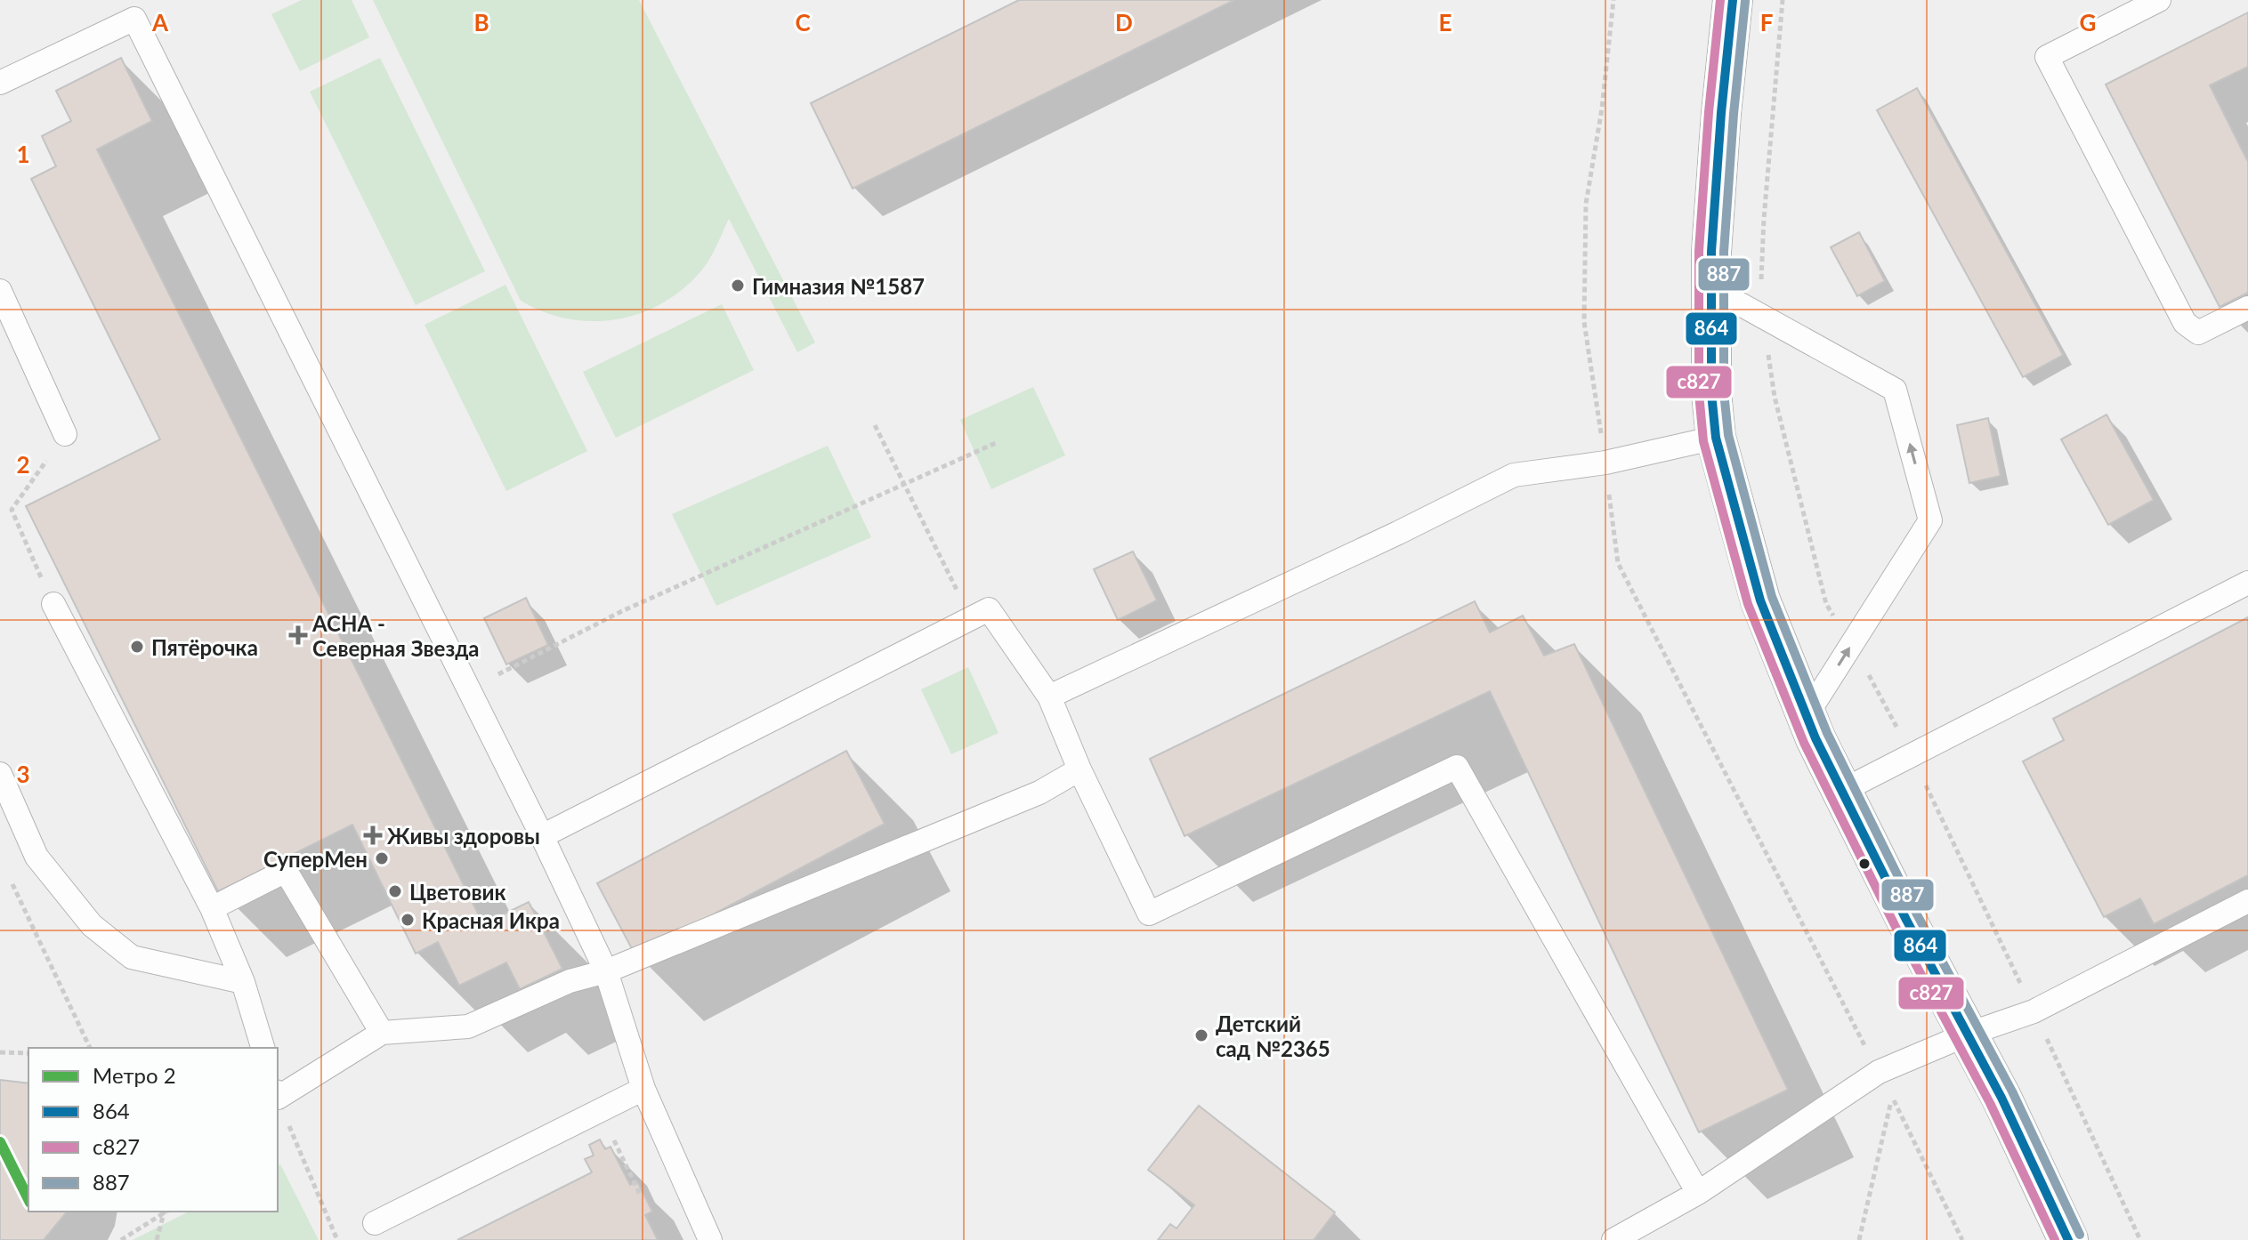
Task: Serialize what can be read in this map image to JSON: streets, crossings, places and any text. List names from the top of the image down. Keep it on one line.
{"places":{"other":["Гимназия №1587","Пятёрочка","СуперМен","Цветовик","Красная Икра","Детский сад №2365"],"health":["АСНА - Северная Звезда","Живы здоровы"]},"lines":["transit line 864","transit line с827","transit line 887","metro line 2"],"legend":["Метро 2","864","с827","887"],"grid":{"columns":["A","B","C","D","E","F","G"],"rows":["1","2","3"]}}
